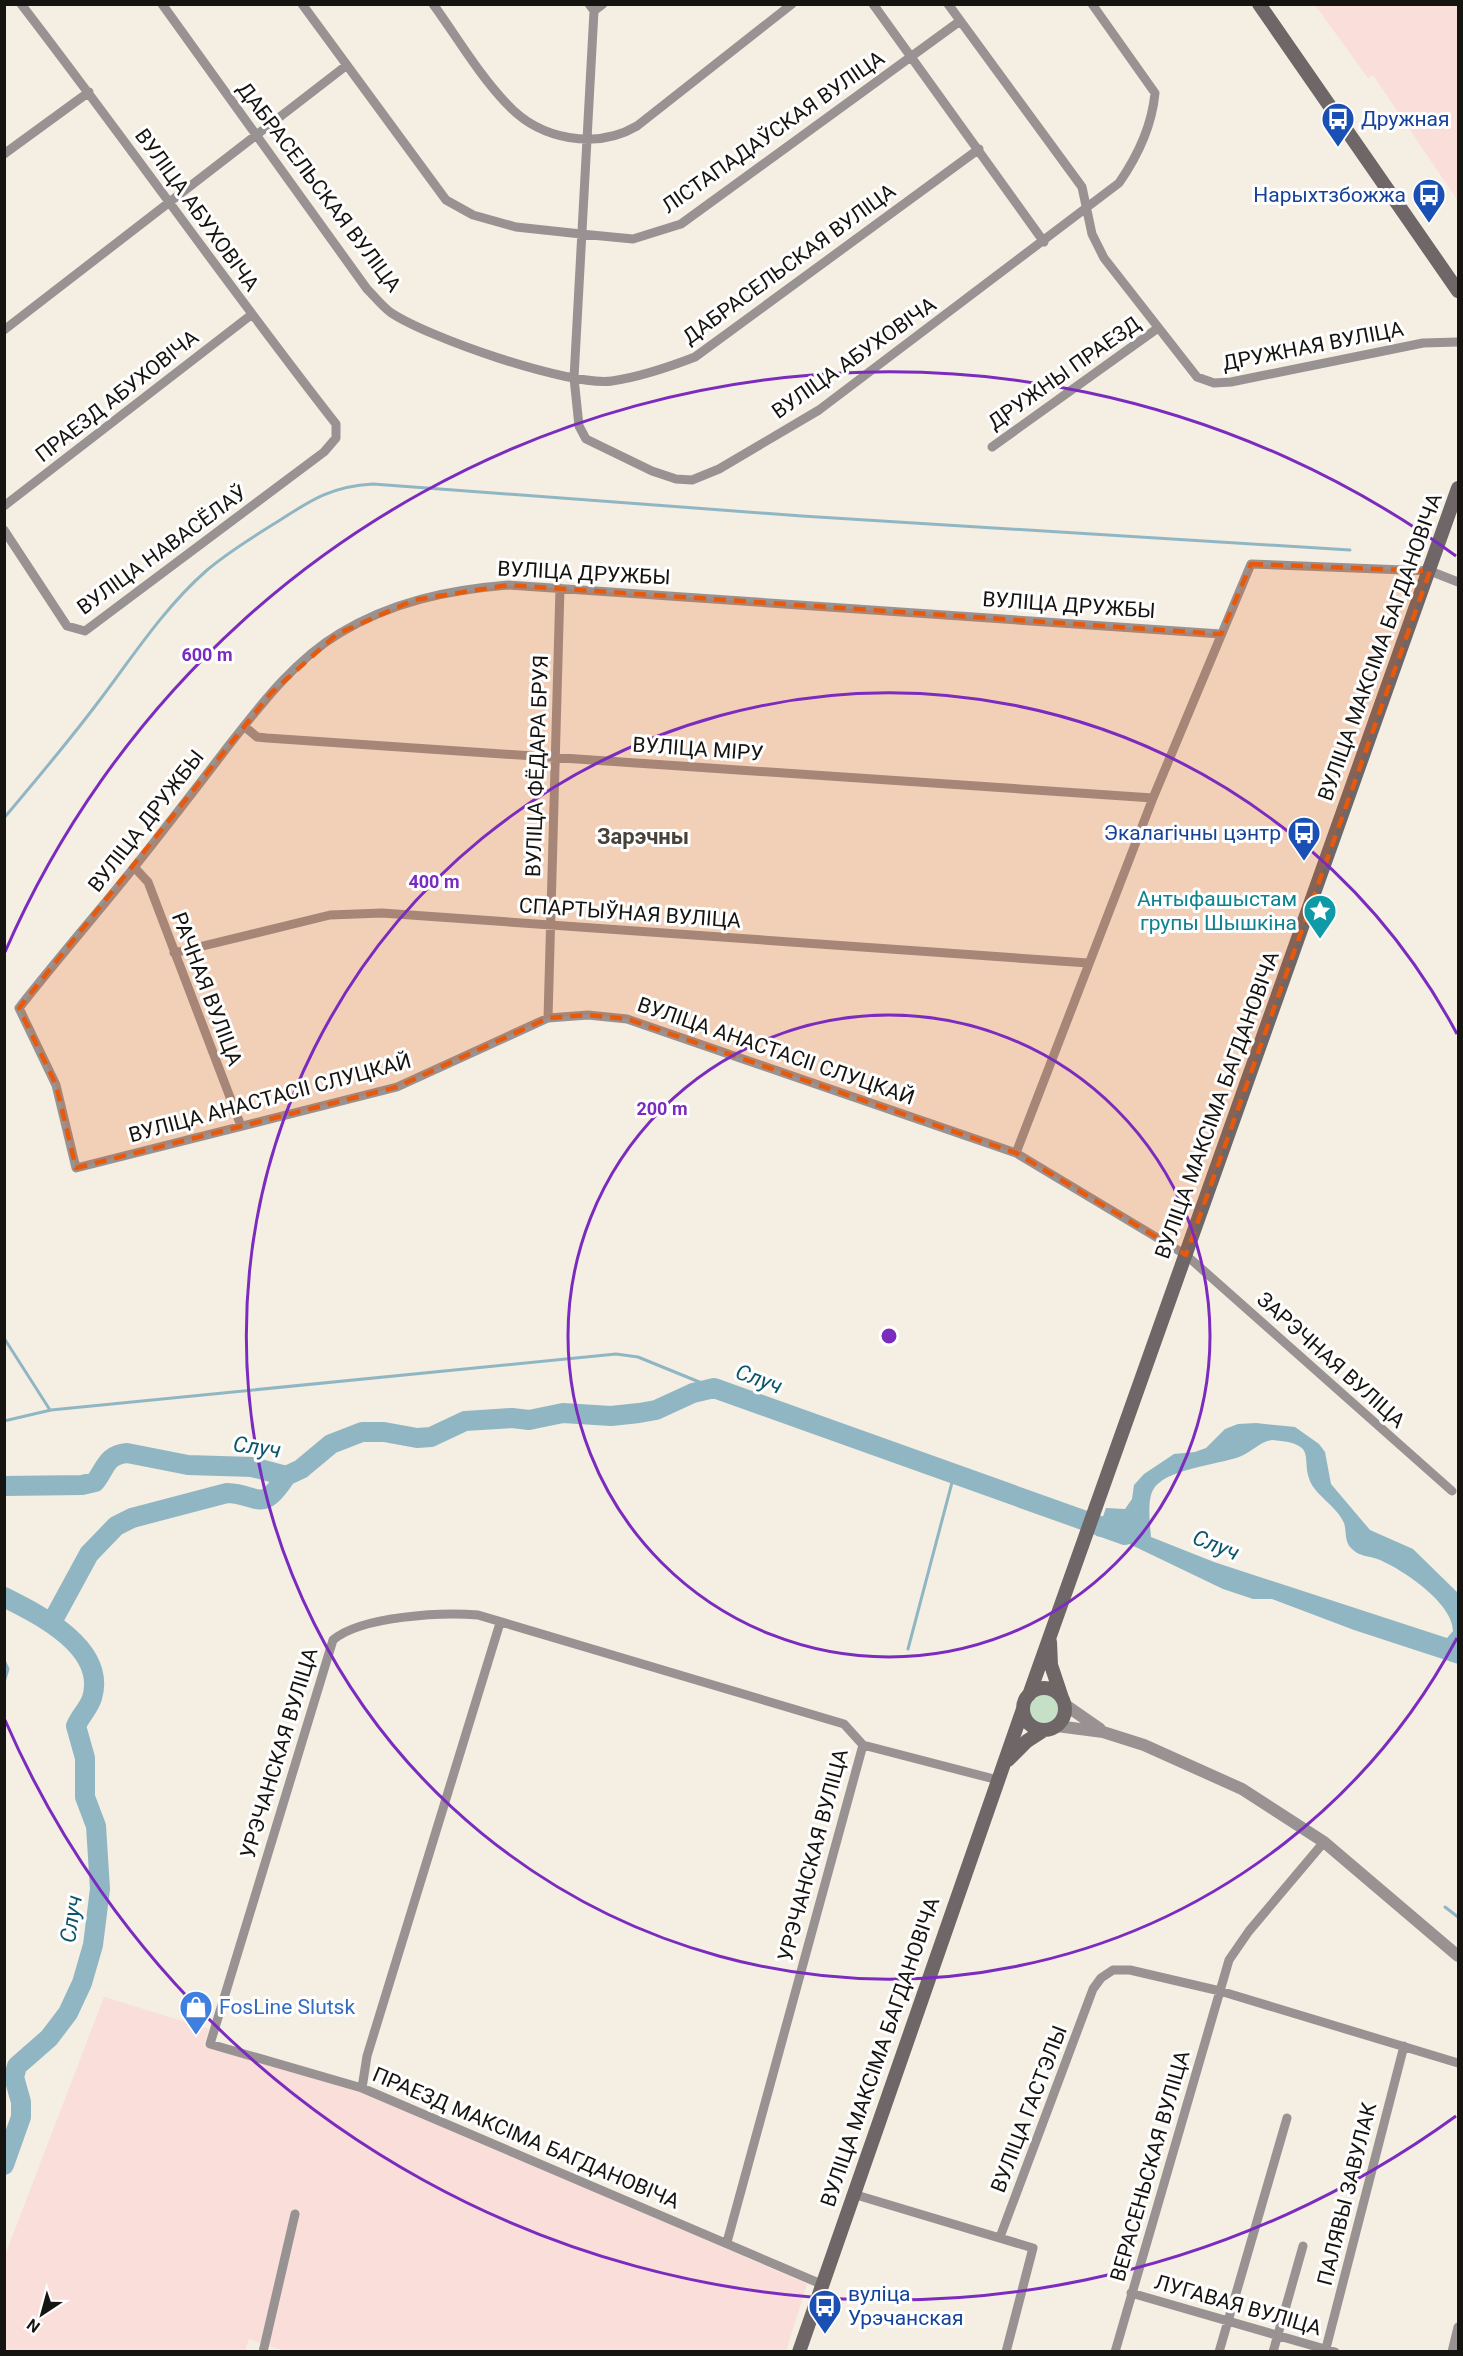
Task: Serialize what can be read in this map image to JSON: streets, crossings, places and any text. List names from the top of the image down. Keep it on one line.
{"streets":{"main road":["ВУЛІЦА МАКСІМА БАГДАНОВІЧА"],"street":["ЛІСТАПАДАЎСКАЯ ВУЛІЦА","ДАБРАСЕЛЬСКАЯ ВУЛІЦА","ВУЛІЦА АБУХОВІЧА","ДРУЖНАЯ ВУЛІЦА","ДРУЖНЫ ПРАЕЗД","ПРАЕЗД АБУХОВІЧА","ВУЛІЦА НАВАСЁЛАЎ","ВУЛІЦА ДРУЖБЫ","ВУЛІЦА МІРУ","ВУЛІЦА ФЁДАРА БРУЯ","СПАРТЫЎНАЯ ВУЛІЦА","РАЧНАЯ ВУЛІЦА","ВУЛІЦА АНАСТАСІІ СЛУЦКАЙ","ЗАРЭЧНАЯ ВУЛІЦА","УРЭЧАНСКАЯ ВУЛІЦА","ВУЛІЦА ГАСТЭЛЫ","ПРАЕЗД МАКСІМА БАГДАНОВІЧА","ВЕРАСЕНЬСКАЯ ВУЛІЦА","ПАЛЯВЫ ЗАВУЛАК","ЛУГАВАЯ ВУЛІЦА"]},"crossings":[["ЛІСТАПАДАЎСКАЯ ВУЛІЦА","ДРУЖНАЯ ВУЛІЦА"],["ДАБРАСЕЛЬСКАЯ ВУЛІЦА","ВУЛІЦА АБУХОВІЧА"],["ВУЛІЦА АБУХОВІЧА","ДРУЖНАЯ ВУЛІЦА"],["ВУЛІЦА АБУХОВІЧА","ПРАЕЗД АБУХОВІЧА"],["ВУЛІЦА АБУХОВІЧА","ВУЛІЦА НАВАСЁЛАЎ"],["ДРУЖНАЯ ВУЛІЦА","ДРУЖНЫ ПРАЕЗД"],["ВУЛІЦА ДРУЖБЫ","ВУЛІЦА МІРУ"],["ВУЛІЦА ДРУЖБЫ","ВУЛІЦА ФЁДАРА БРУЯ"],["ВУЛІЦА ДРУЖБЫ","РАЧНАЯ ВУЛІЦА"],["ВУЛІЦА ДРУЖБЫ","ВУЛІЦА АНАСТАСІІ СЛУЦКАЙ"],["ВУЛІЦА МАКСІМА БАГДАНОВІЧА","ВУЛІЦА АНАСТАСІІ СЛУЦКАЙ"],["ВУЛІЦА МАКСІМА БАГДАНОВІЧА","ЗАРЭЧНАЯ ВУЛІЦА"],["ВУЛІЦА МАКСІМА БАГДАНОВІЧА","ПРАЕЗД МАКСІМА БАГДАНОВІЧА"],["ВУЛІЦА МІРУ","ВУЛІЦА ФЁДАРА БРУЯ"],["ВУЛІЦА ФЁДАРА БРУЯ","СПАРТЫЎНАЯ ВУЛІЦА"],["ВУЛІЦА ФЁДАРА БРУЯ","ВУЛІЦА АНАСТАСІІ СЛУЦКАЙ"],["СПАРТЫЎНАЯ ВУЛІЦА","РАЧНАЯ ВУЛІЦА"],["РАЧНАЯ ВУЛІЦА","ВУЛІЦА АНАСТАСІІ СЛУЦКАЙ"],["ВУЛІЦА АНАСТАСІІ СЛУЦКАЙ","ЗАРЭЧНАЯ ВУЛІЦА"],["УРЭЧАНСКАЯ ВУЛІЦА","ПРАЕЗД МАКСІМА БАГДАНОВІЧА"],["ВУЛІЦА ГАСТЭЛЫ","ВЕРАСЕНЬСКАЯ ВУЛІЦА"],["ВУЛІЦА ГАСТЭЛЫ","ПАЛЯВЫ ЗАВУЛАК"],["ВЕРАСЕНЬСКАЯ ВУЛІЦА","ЛУГАВАЯ ВУЛІЦА"],["ПАЛЯВЫ ЗАВУЛАК","ЛУГАВАЯ ВУЛІЦА"]],"districts":["Зарэчны"],"water":["Случ"],"places":{"bus stop":["Дружная","Нарыхтзбожжа","Экалагічны цэнтр","вуліца Урэчанская"],"place":["Антыфашыстам групы Шышкіна"],"shop":["FosLine Slutsk"]},"north":"bottom left","rings":["600 m","400 m","200 m"]}
